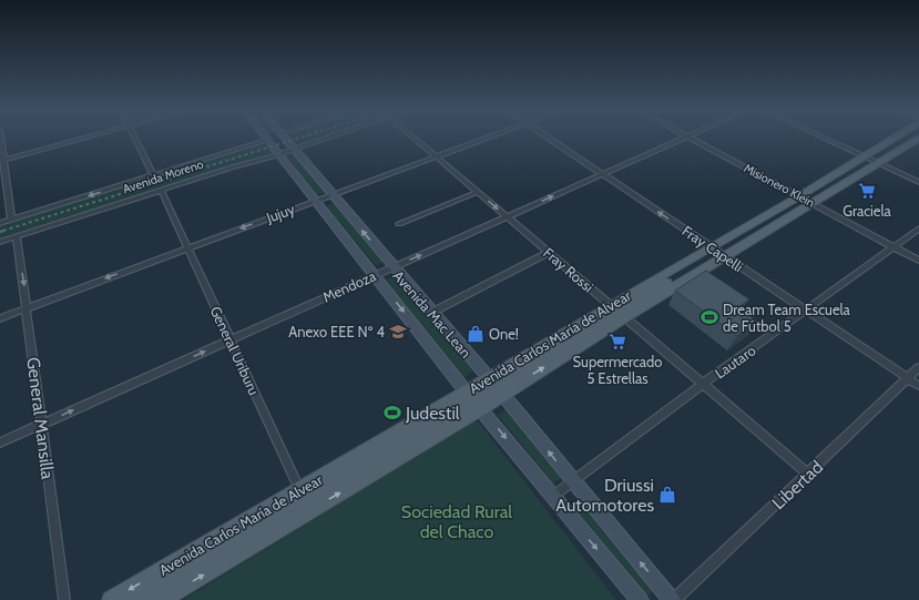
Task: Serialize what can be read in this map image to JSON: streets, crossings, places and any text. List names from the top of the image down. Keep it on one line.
{"streets":{"main road":["Avenida Moreno","Avenida Mac Lean","Avenida Carlos María de Alvear"],"street":["Misionero Klein","Jujuy","Fray Capelli","Fray Rossi","Mendoza","General Uriburu","Lautaro","General Mansilla","Libertad"]},"crossings":[["Avenida Moreno","Avenida Mac Lean"],["Avenida Moreno","General Uriburu"],["Avenida Moreno","General Mansilla"],["Misionero Klein","Avenida Carlos María de Alvear"],["Misionero Klein","Lautaro"],["Jujuy","Fray Rossi"],["Jujuy","Avenida Mac Lean"],["Jujuy","General Uriburu"],["Jujuy","General Mansilla"],["Fray Capelli","Mendoza"],["Fray Capelli","Avenida Carlos María de Alvear"],["Fray Capelli","Lautaro"],["Fray Capelli","Libertad"],["Fray Rossi","Mendoza"],["Fray Rossi","Avenida Carlos María de Alvear"],["Fray Rossi","Lautaro"],["Fray Rossi","Libertad"],["Mendoza","Avenida Mac Lean"],["Mendoza","General Uriburu"],["Mendoza","General Mansilla"],["Avenida Mac Lean","Avenida Carlos María de Alvear"],["Avenida Mac Lean","Lautaro"],["Avenida Mac Lean","Libertad"],["Avenida Carlos María de Alvear","General Uriburu"]],"one_way":["Jujuy"],"parks":["Sociedad Rural del Chaco"],"places":{"supermarket":["Graciela","Supermercado 5 Estrellas"],"sports":["Dream Team Escuela de Fútbol 5","Judestil"],"school or university":["Anexo EEE Nº 4"],"shop":["One!","Driussi Automotores"]}}
